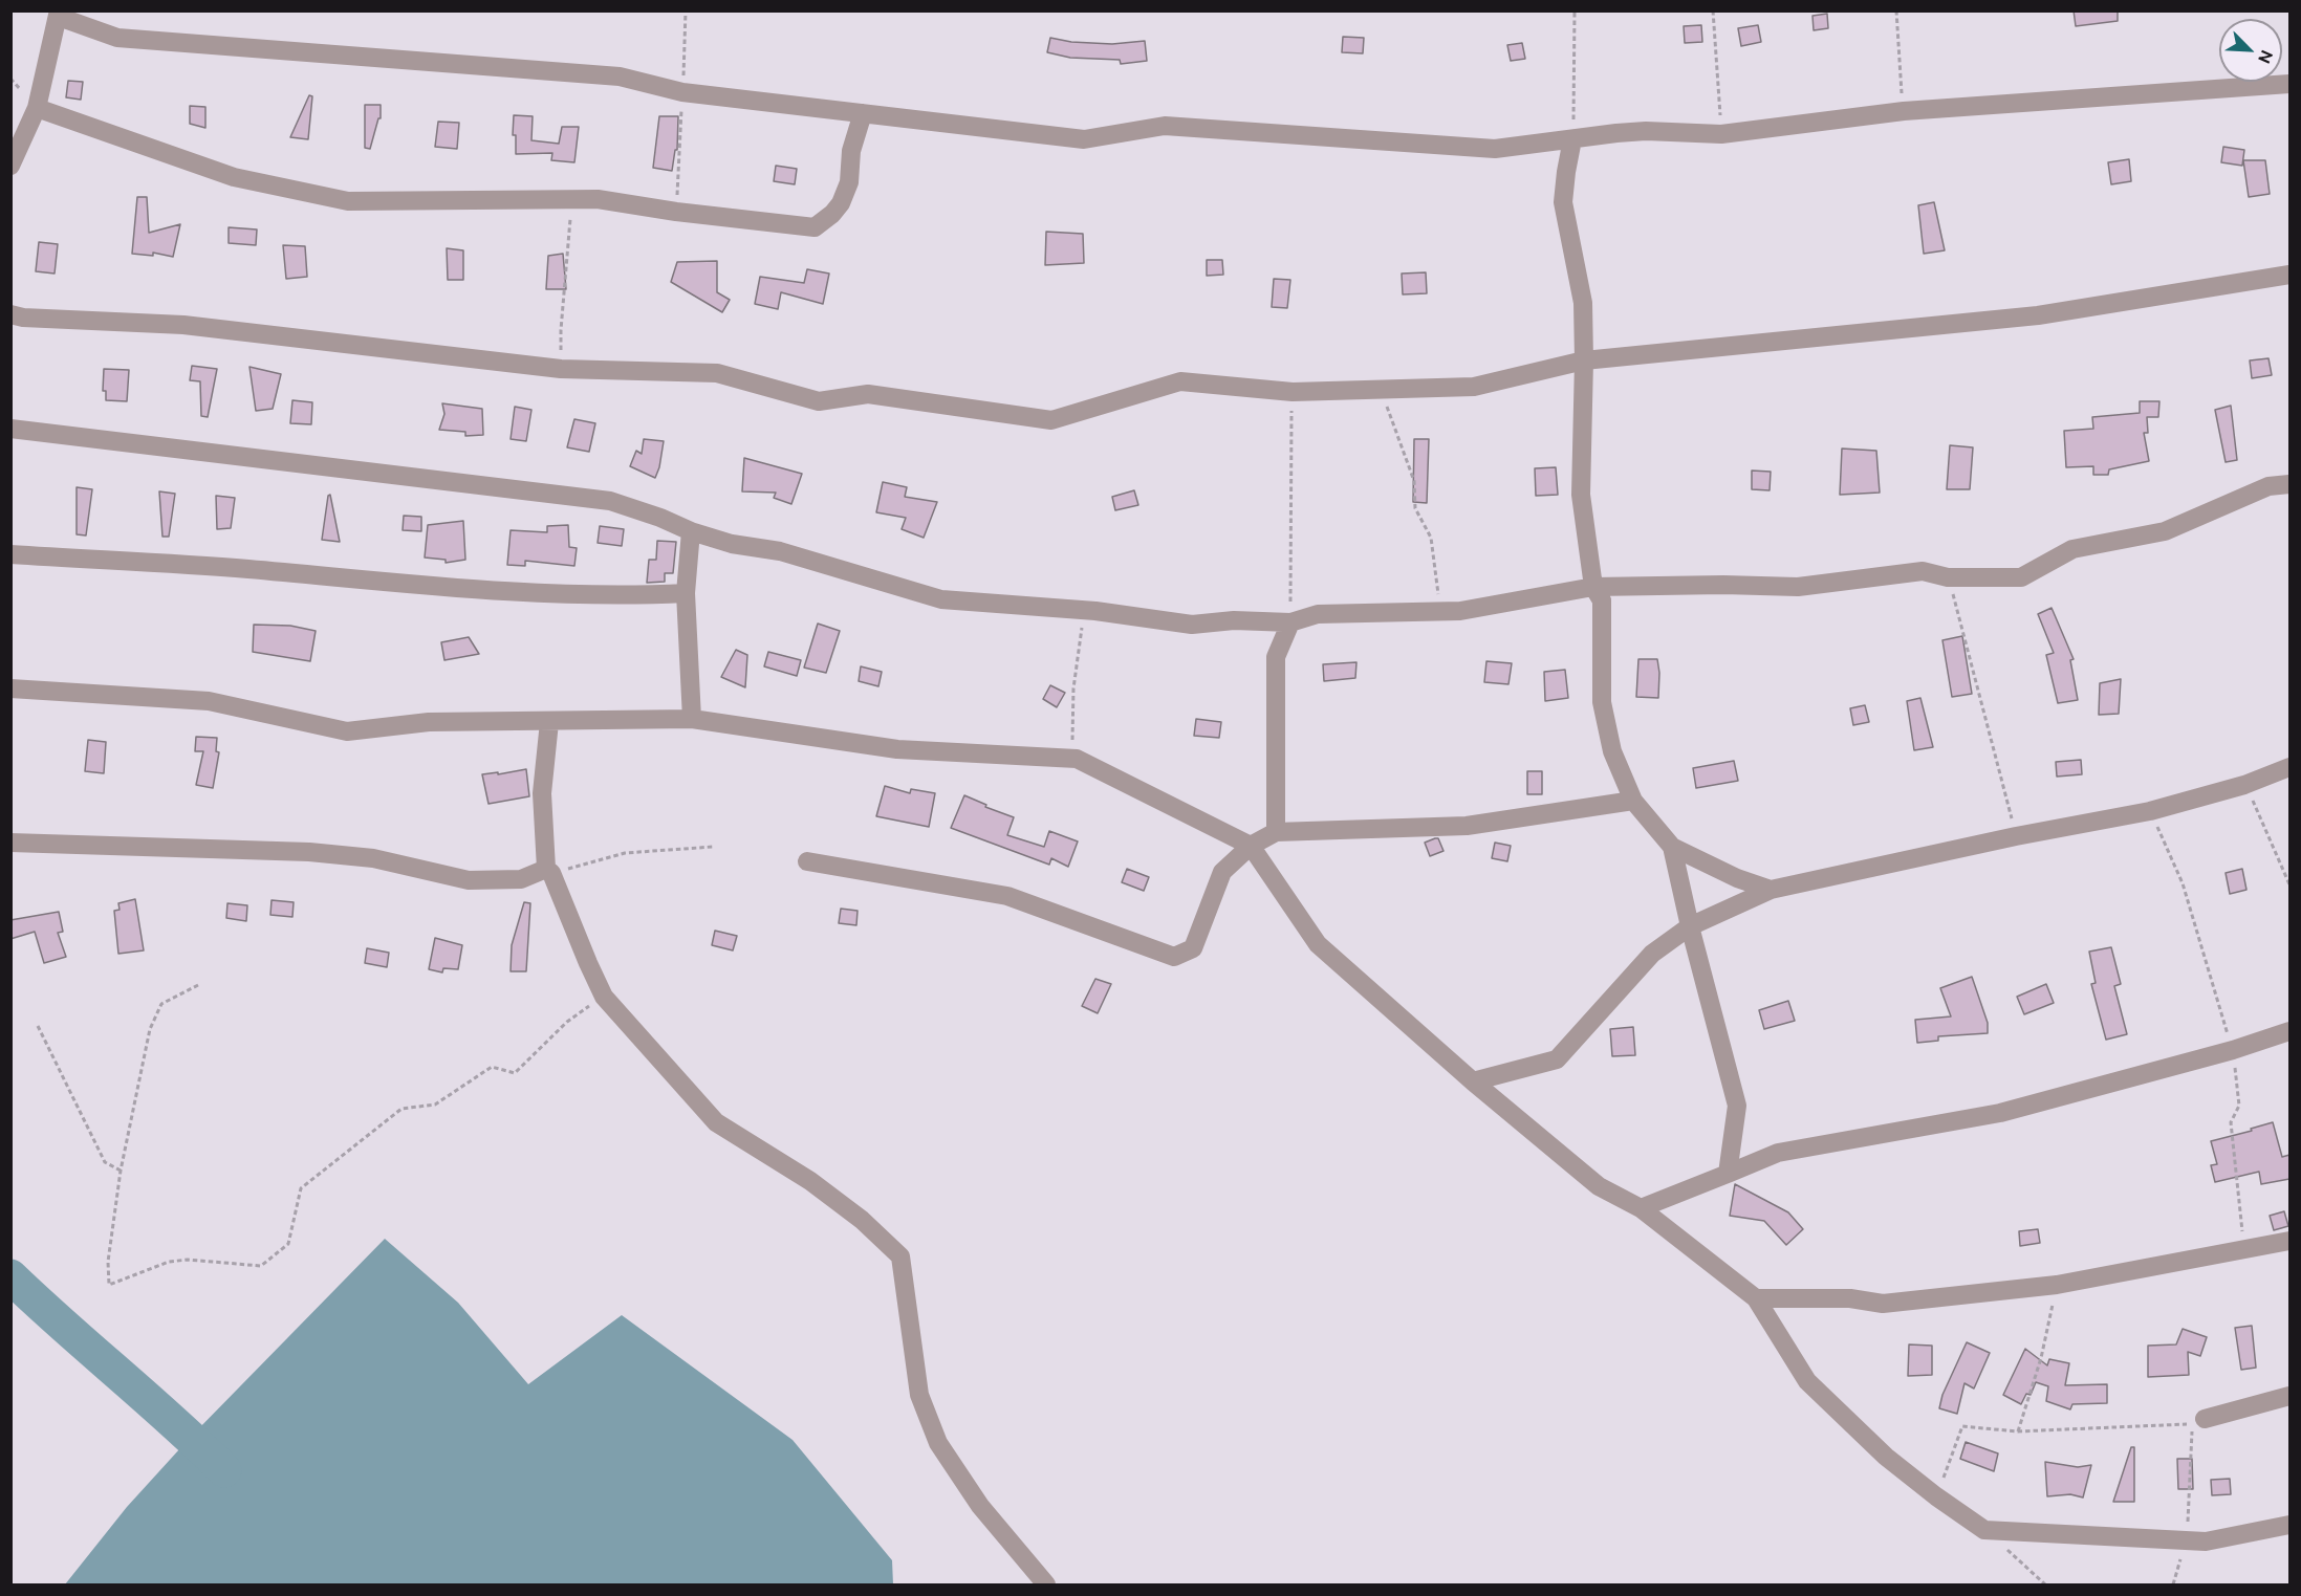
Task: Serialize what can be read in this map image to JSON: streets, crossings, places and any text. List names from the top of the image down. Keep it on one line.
{"north":"bottom right"}
